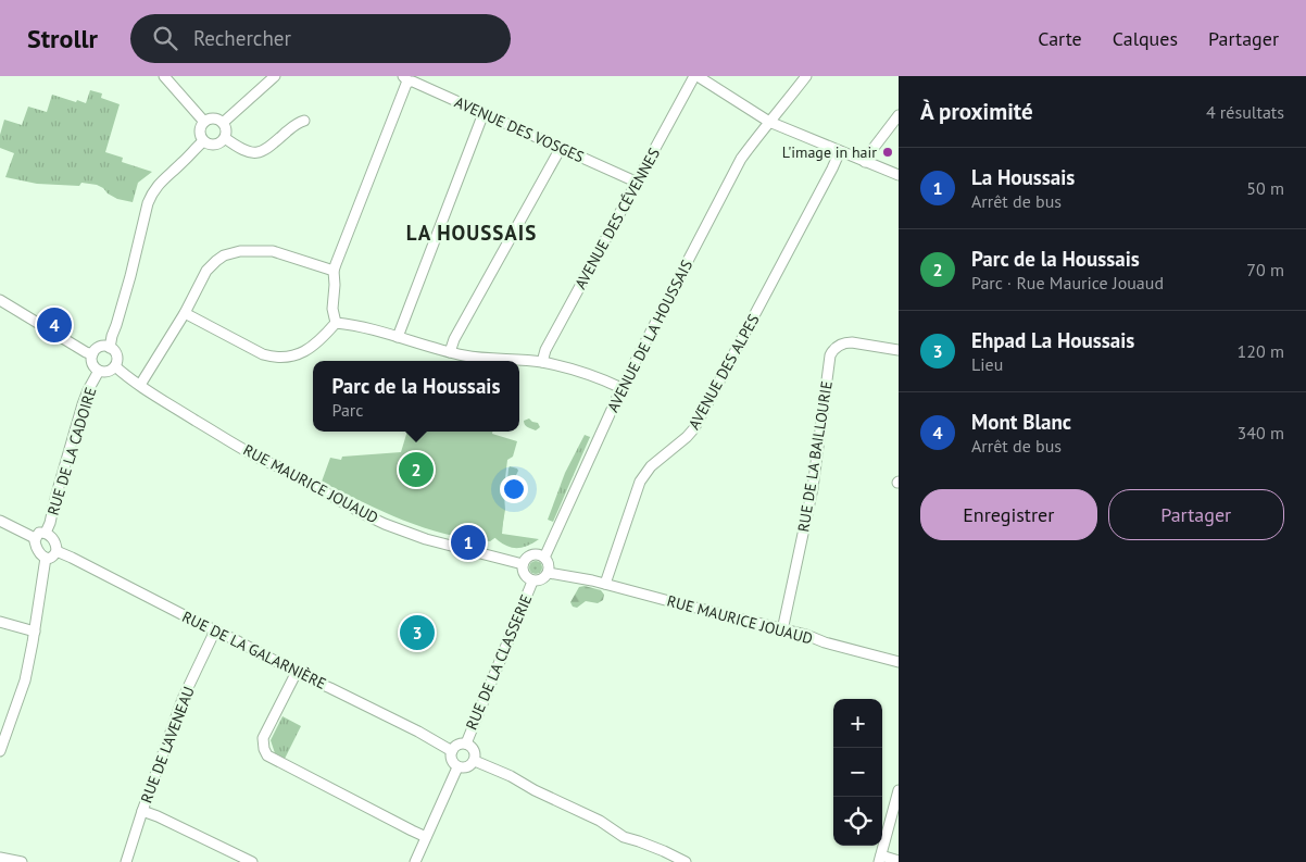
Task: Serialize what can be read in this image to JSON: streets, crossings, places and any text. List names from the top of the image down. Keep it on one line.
{"streets":{"street":["AVENUE DES VOSGES","AVENUE DES CÉVENNES","AVENUE DE LA HOUSSAIS","AVENUE DES ALPES","RUE DE LA CADOIRE","RUE DE LA BAILLOURIE","RUE MAURICE JOUAUD","RUE DE LA GALARNIÈRE","RUE DE LA CLASSERIE","RUE DE L'AVENEAU"]},"crossings":[["AVENUE DES VOSGES","AVENUE DES CÉVENNES"],["AVENUE DE LA HOUSSAIS","RUE MAURICE JOUAUD"],["AVENUE DE LA HOUSSAIS","RUE DE LA CLASSERIE"],["AVENUE DES ALPES","RUE MAURICE JOUAUD"],["RUE DE LA CADOIRE","RUE MAURICE JOUAUD"],["RUE DE LA CADOIRE","RUE DE LA GALARNIÈRE"],["RUE DE LA BAILLOURIE","RUE MAURICE JOUAUD"],["RUE MAURICE JOUAUD","RUE DE LA CLASSERIE"],["RUE DE LA GALARNIÈRE","RUE DE LA CLASSERIE"],["RUE DE LA GALARNIÈRE","RUE DE L'AVENEAU"]],"districts":["LA HOUSSAIS"],"places":["L'image in hair"],"page":{"header":"Strollr","search":"Rechercher","nav":["Carte","Calques","Partager"],"heading":["À proximité","4 résultats"],"list":[{"mark":"1","name":"La Houssais","note":"Arrêt de bus","value":"50 m"},{"mark":"2","name":"Parc de la Houssais","note":"Parc · Rue Maurice Jouaud","value":"70 m"},{"mark":"3","name":"Ehpad La Houssais","note":"Lieu","value":"120 m"},{"mark":"4","name":"Mont Blanc","note":"Arrêt de bus","value":"340 m"}],"pins":["4","2","1","3"],"popup":["Parc de la Houssais","Parc"],"buttons":["Enregistrer","Partager"],"map_buttons":["+","−"]}}
